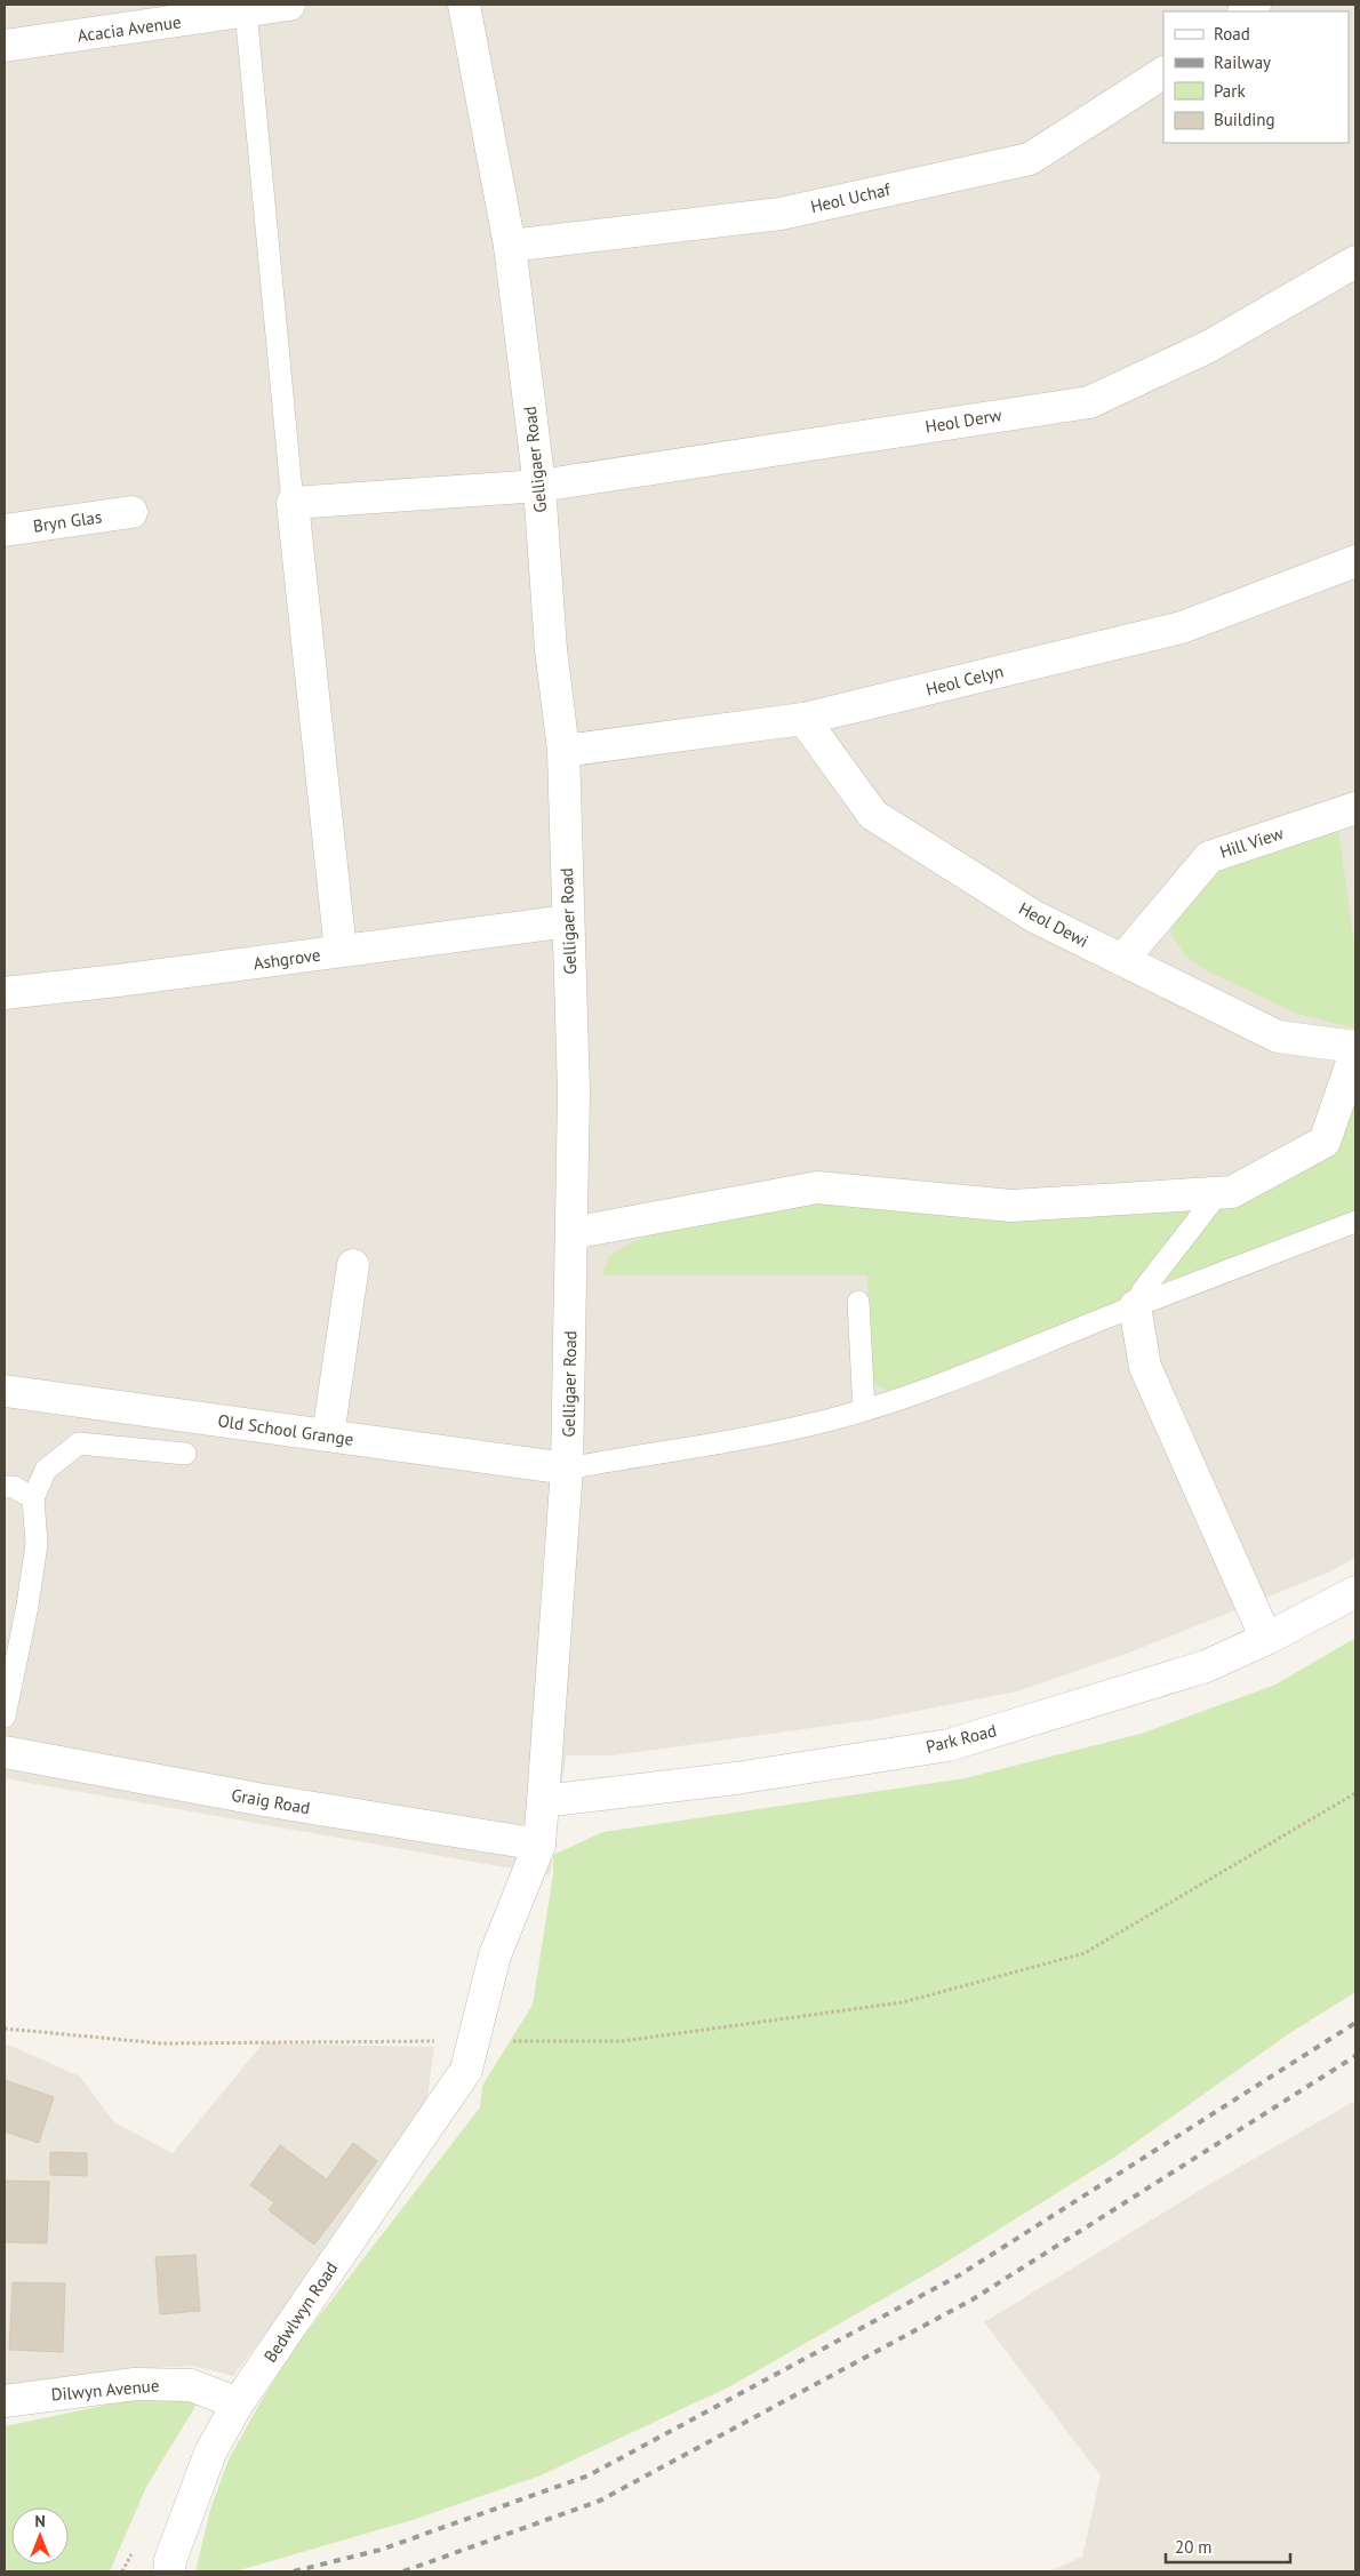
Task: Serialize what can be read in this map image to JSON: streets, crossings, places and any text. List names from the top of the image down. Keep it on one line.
{"streets":{"street":["Acacia Avenue","Heol Uchaf","Heol Derw","Gelligaer Road","Bryn Glas","Heol Celyn","Hill View","Heol Dewi","Ashgrove","Old School Grange","Park Road","Graig Road","Bedwlwyn Road","Dilwyn Avenue"]},"crossings":[["Heol Uchaf","Gelligaer Road"],["Heol Derw","Gelligaer Road"],["Gelligaer Road","Heol Celyn"],["Gelligaer Road","Ashgrove"],["Gelligaer Road","Old School Grange"],["Gelligaer Road","Park Road"],["Gelligaer Road","Graig Road"],["Gelligaer Road","Bedwlwyn Road"],["Heol Celyn","Heol Dewi"],["Hill View","Heol Dewi"],["Graig Road","Bedwlwyn Road"],["Bedwlwyn Road","Dilwyn Avenue"]],"legend":["Road","Railway","Park","Building"],"scale_bar":"20 m","north":"top"}
